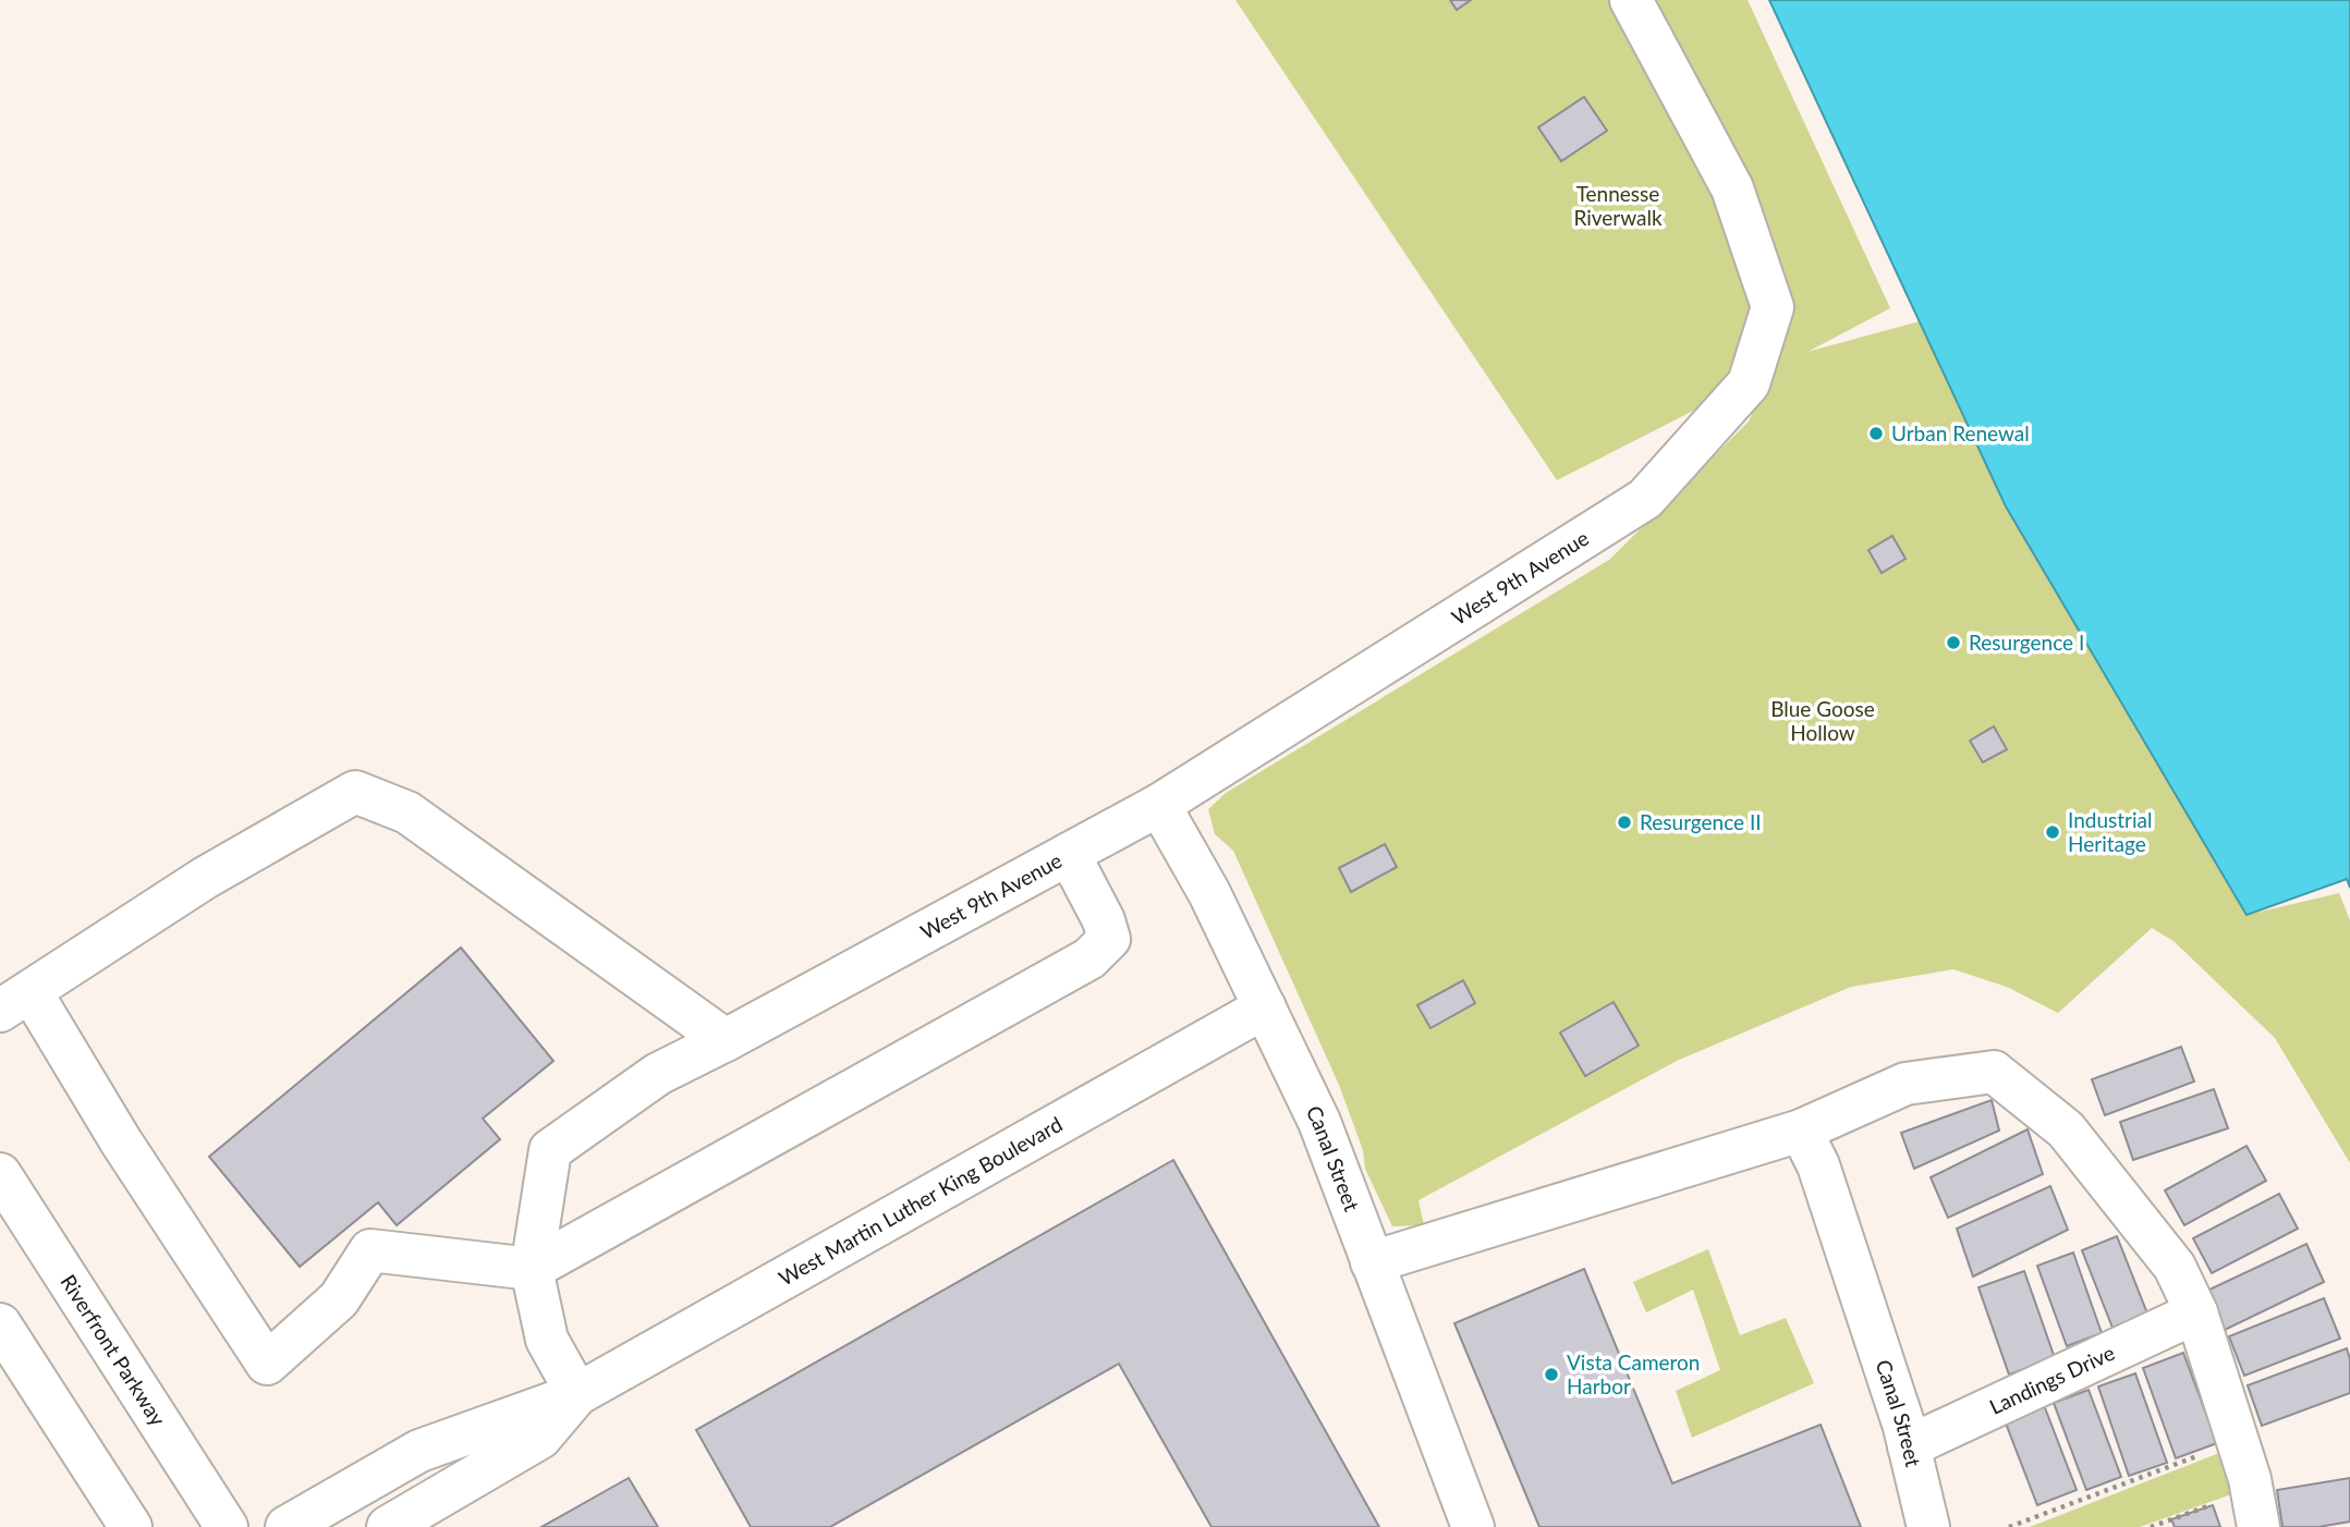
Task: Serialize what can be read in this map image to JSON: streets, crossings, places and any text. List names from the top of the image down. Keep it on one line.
{"streets":{"street":["West 9th Avenue","Canal Street","West Martin Luther King Boulevard","Riverfront Parkway","Landings Drive"]},"crossings":[["West 9th Avenue","Canal Street"],["West 9th Avenue","West Martin Luther King Boulevard"],["Canal Street","West Martin Luther King Boulevard"],["Canal Street","Landings Drive"]],"parks":["Tennesse Riverwalk","Blue Goose Hollow"],"places":["Urban Renewal","Resurgence I","Resurgence II","Industrial Heritage","Vista Cameron Harbor"]}
